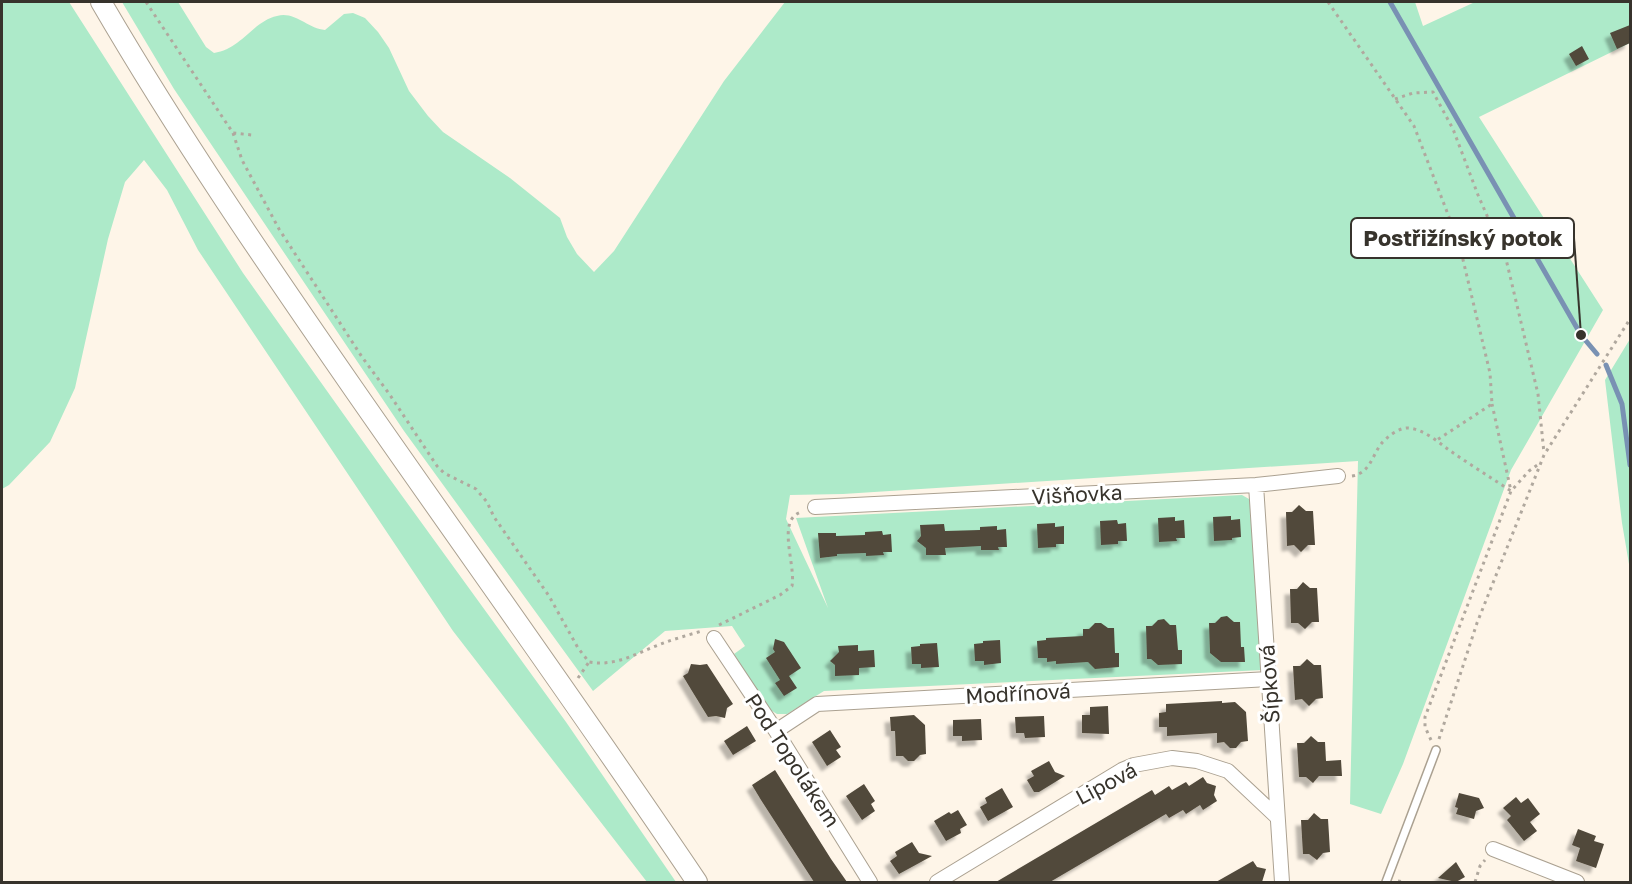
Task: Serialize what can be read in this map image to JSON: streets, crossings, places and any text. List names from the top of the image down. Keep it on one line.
{"streets":{"street":["Višňovka","Šípková","Modřínová","Pod Topolákem","Lipová"]},"crossings":[["Višňovka","Šípková"],["Šípková","Modřínová"],["Šípková","Lipová"],["Modřínová","Pod Topolákem"]],"places":["Postřižínský potok"]}
